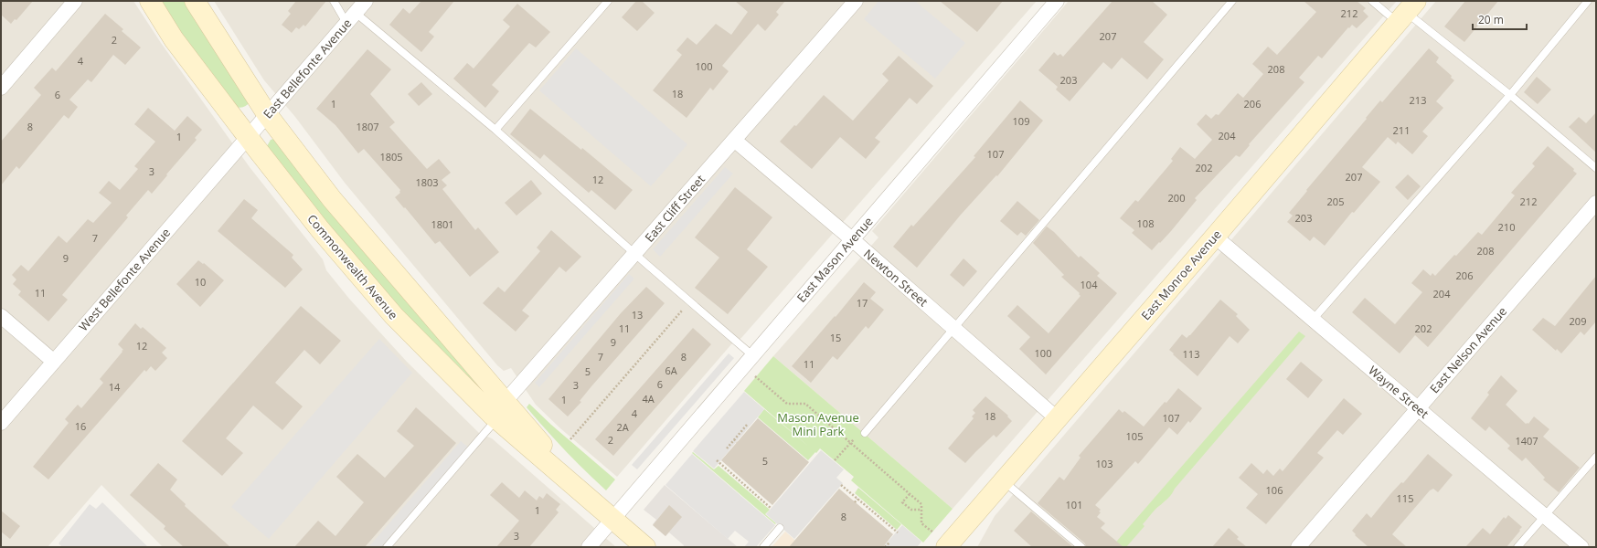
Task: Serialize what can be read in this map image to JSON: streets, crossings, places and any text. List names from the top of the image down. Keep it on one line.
{"streets":{"street":["East Bellefonte Avenue","East Cliff Street","East Mason Avenue","Commonwealth Avenue","East Monroe Avenue","Newton Street","West Bellefonte Avenue","East Nelson Avenue","Wayne Street"]},"crossings":[["East Bellefonte Avenue","Commonwealth Avenue"],["East Bellefonte Avenue","West Bellefonte Avenue"],["East Cliff Street","Commonwealth Avenue"],["East Cliff Street","Newton Street"],["East Mason Avenue","Commonwealth Avenue"],["East Mason Avenue","Newton Street"],["Commonwealth Avenue","West Bellefonte Avenue"],["East Monroe Avenue","Newton Street"],["East Monroe Avenue","Wayne Street"],["East Nelson Avenue","Wayne Street"]],"parks":["Mason Avenue Mini Park"],"house_numbers":["212","207","2","4","100","208","203","18","6","213","1","206","109","8","1807","211","204","1","107","1805","202","3","207","12","1803","200","205","212","203","108","1801","210","7","208","9","206","10","104","11","204","17","13","209","11","202","15","9","12","100","113","7","8","11","6A","5","6","3","14","4A","1","4","18","107","16","2A","105","2","1407","5","103","106","115","101","1","8","3"],"scale_bar":"20 m"}
